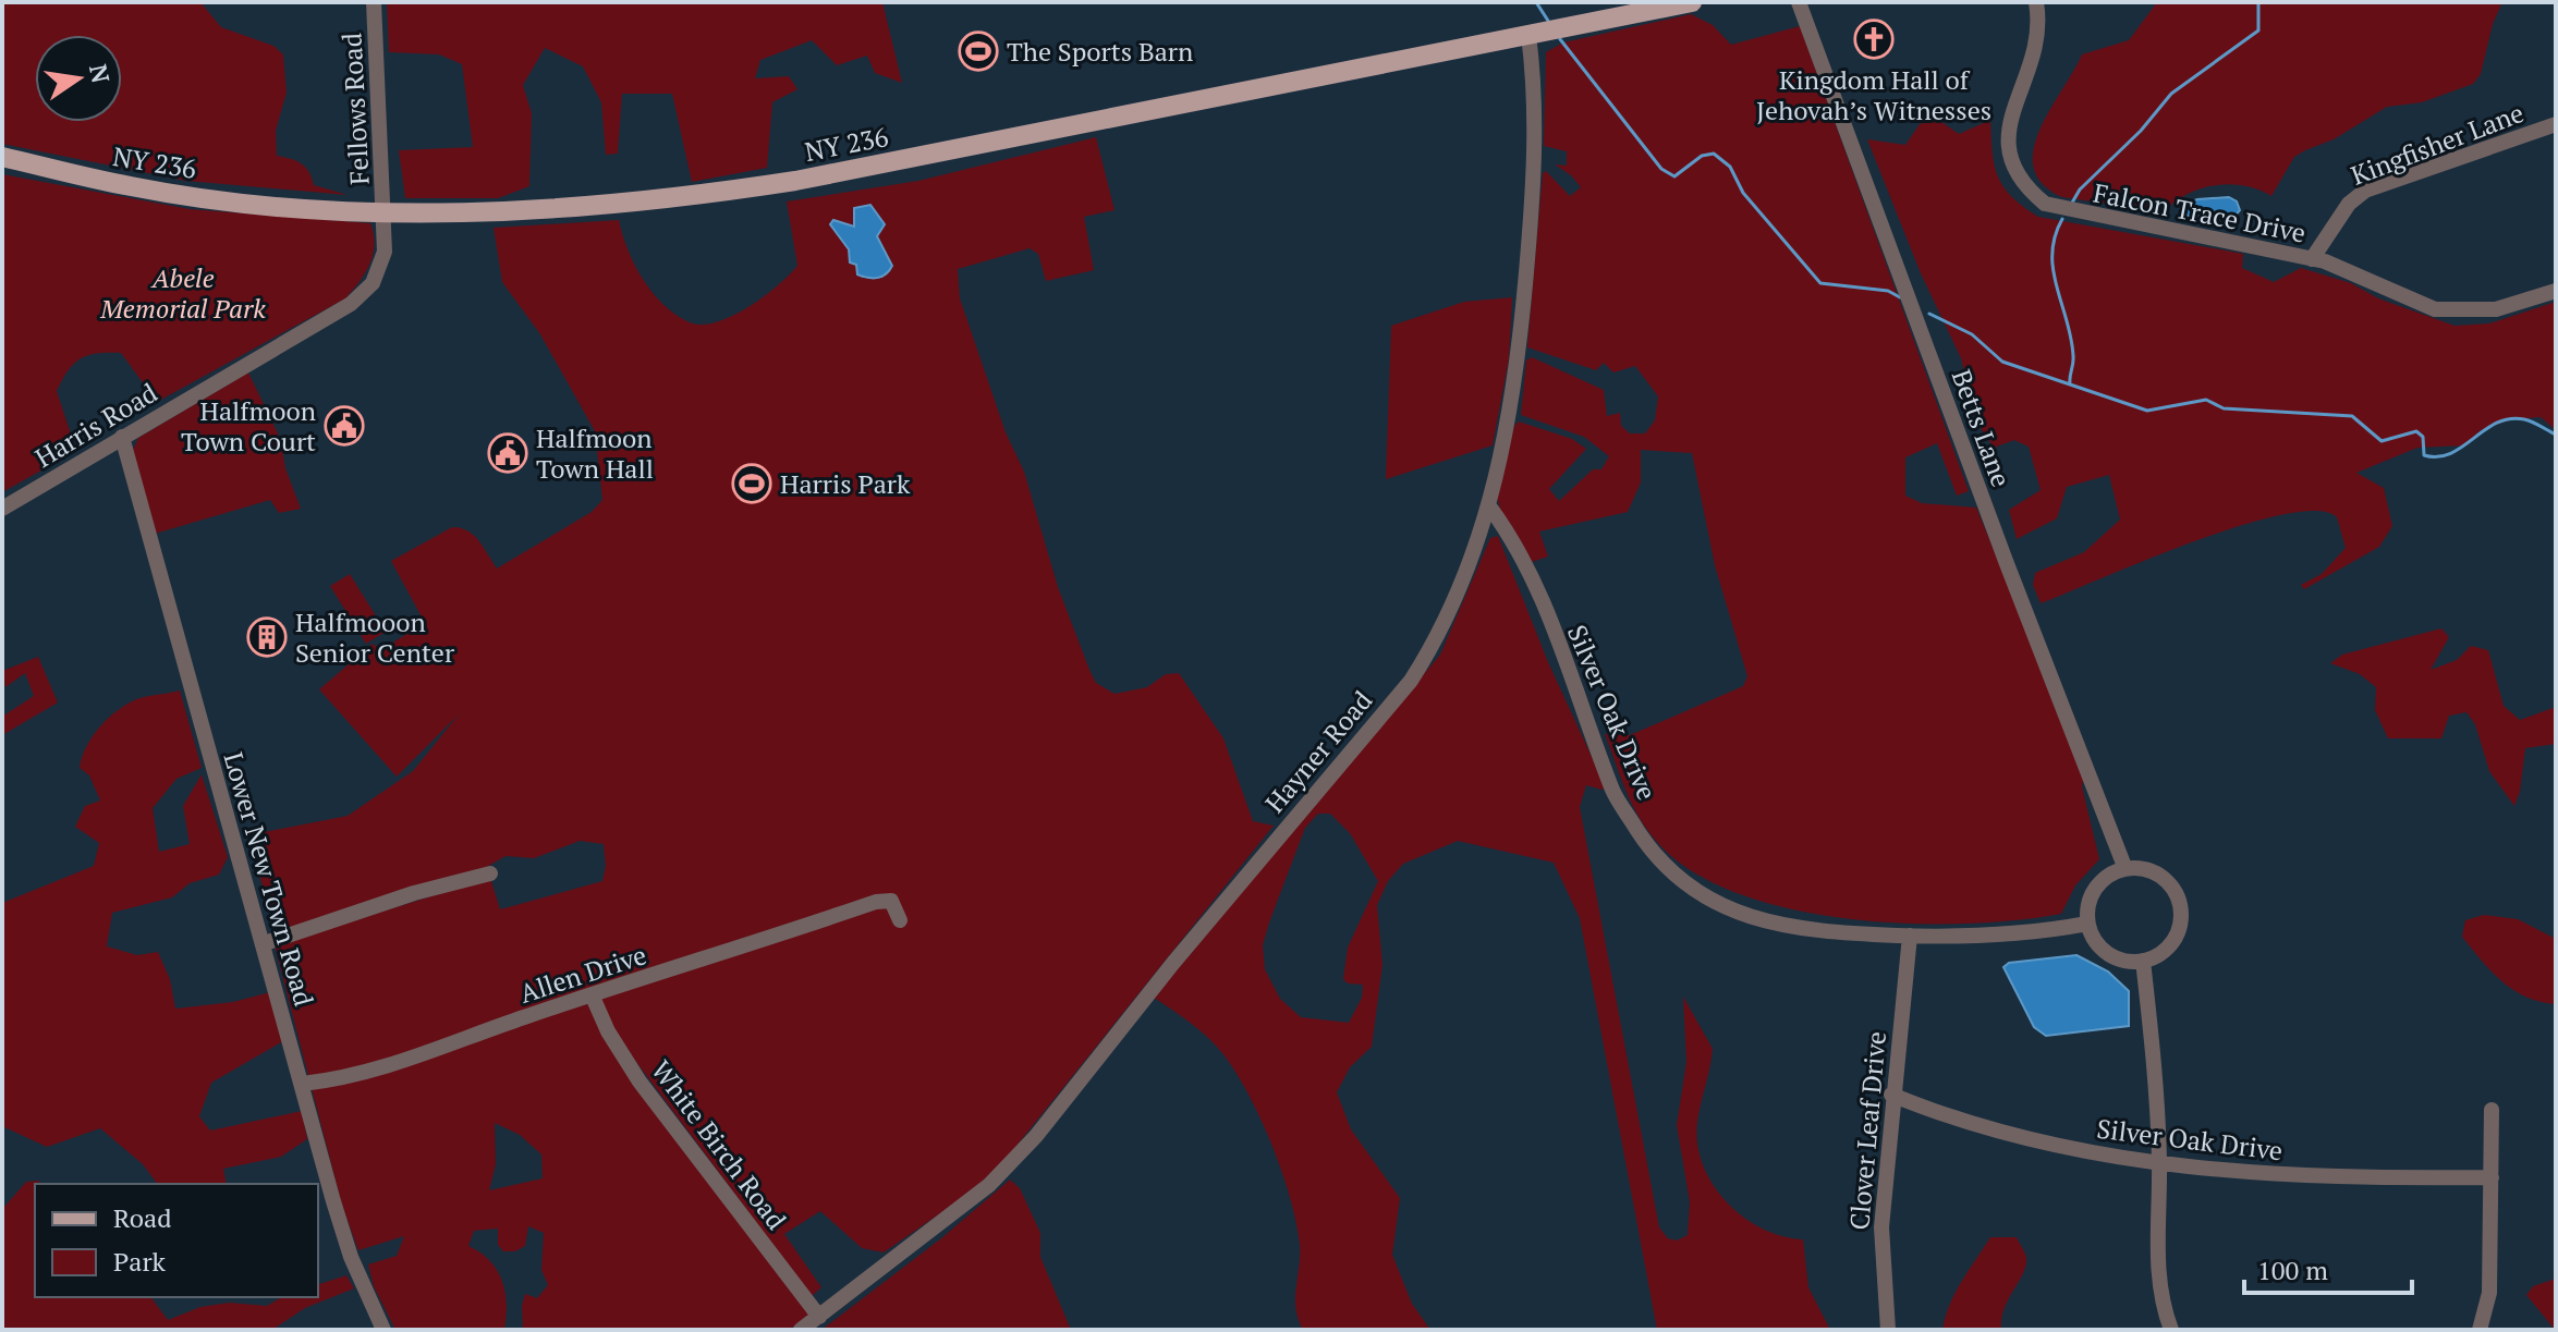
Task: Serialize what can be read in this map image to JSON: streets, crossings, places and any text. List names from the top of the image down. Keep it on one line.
{"streets":{"main road":["NY 236"],"street":["Fellows Road","Kingfisher Lane","Falcon Trace Drive","Harris Road","Betts Lane","Silver Oak Drive","Hayner Road","Lower New Town Road","Allen Drive","Clover Leaf Drive","White Birch Road"]},"crossings":[["Fellows Road","NY 236"],["Fellows Road","Harris Road"],["NY 236","Harris Road"],["NY 236","Hayner Road"],["Kingfisher Lane","Falcon Trace Drive"],["Harris Road","Lower New Town Road"],["Betts Lane","Silver Oak Drive"],["Silver Oak Drive","Hayner Road"],["Silver Oak Drive","Clover Leaf Drive"],["Hayner Road","White Birch Road"],["Lower New Town Road","Allen Drive"],["Allen Drive","White Birch Road"]],"parks":["Abele Memorial Park"],"places":{"church":["Kingdom Hall of Jehovah’s Witnesses"],"sports":["The Sports Barn","Harris Park"],"public building":["Halfmoon Town Court","Halfmoon Town Hall"],"building":["Halfmooon Senior Center"]},"legend":["Road","Park"],"scale_bar":"100 m","north":"right"}
